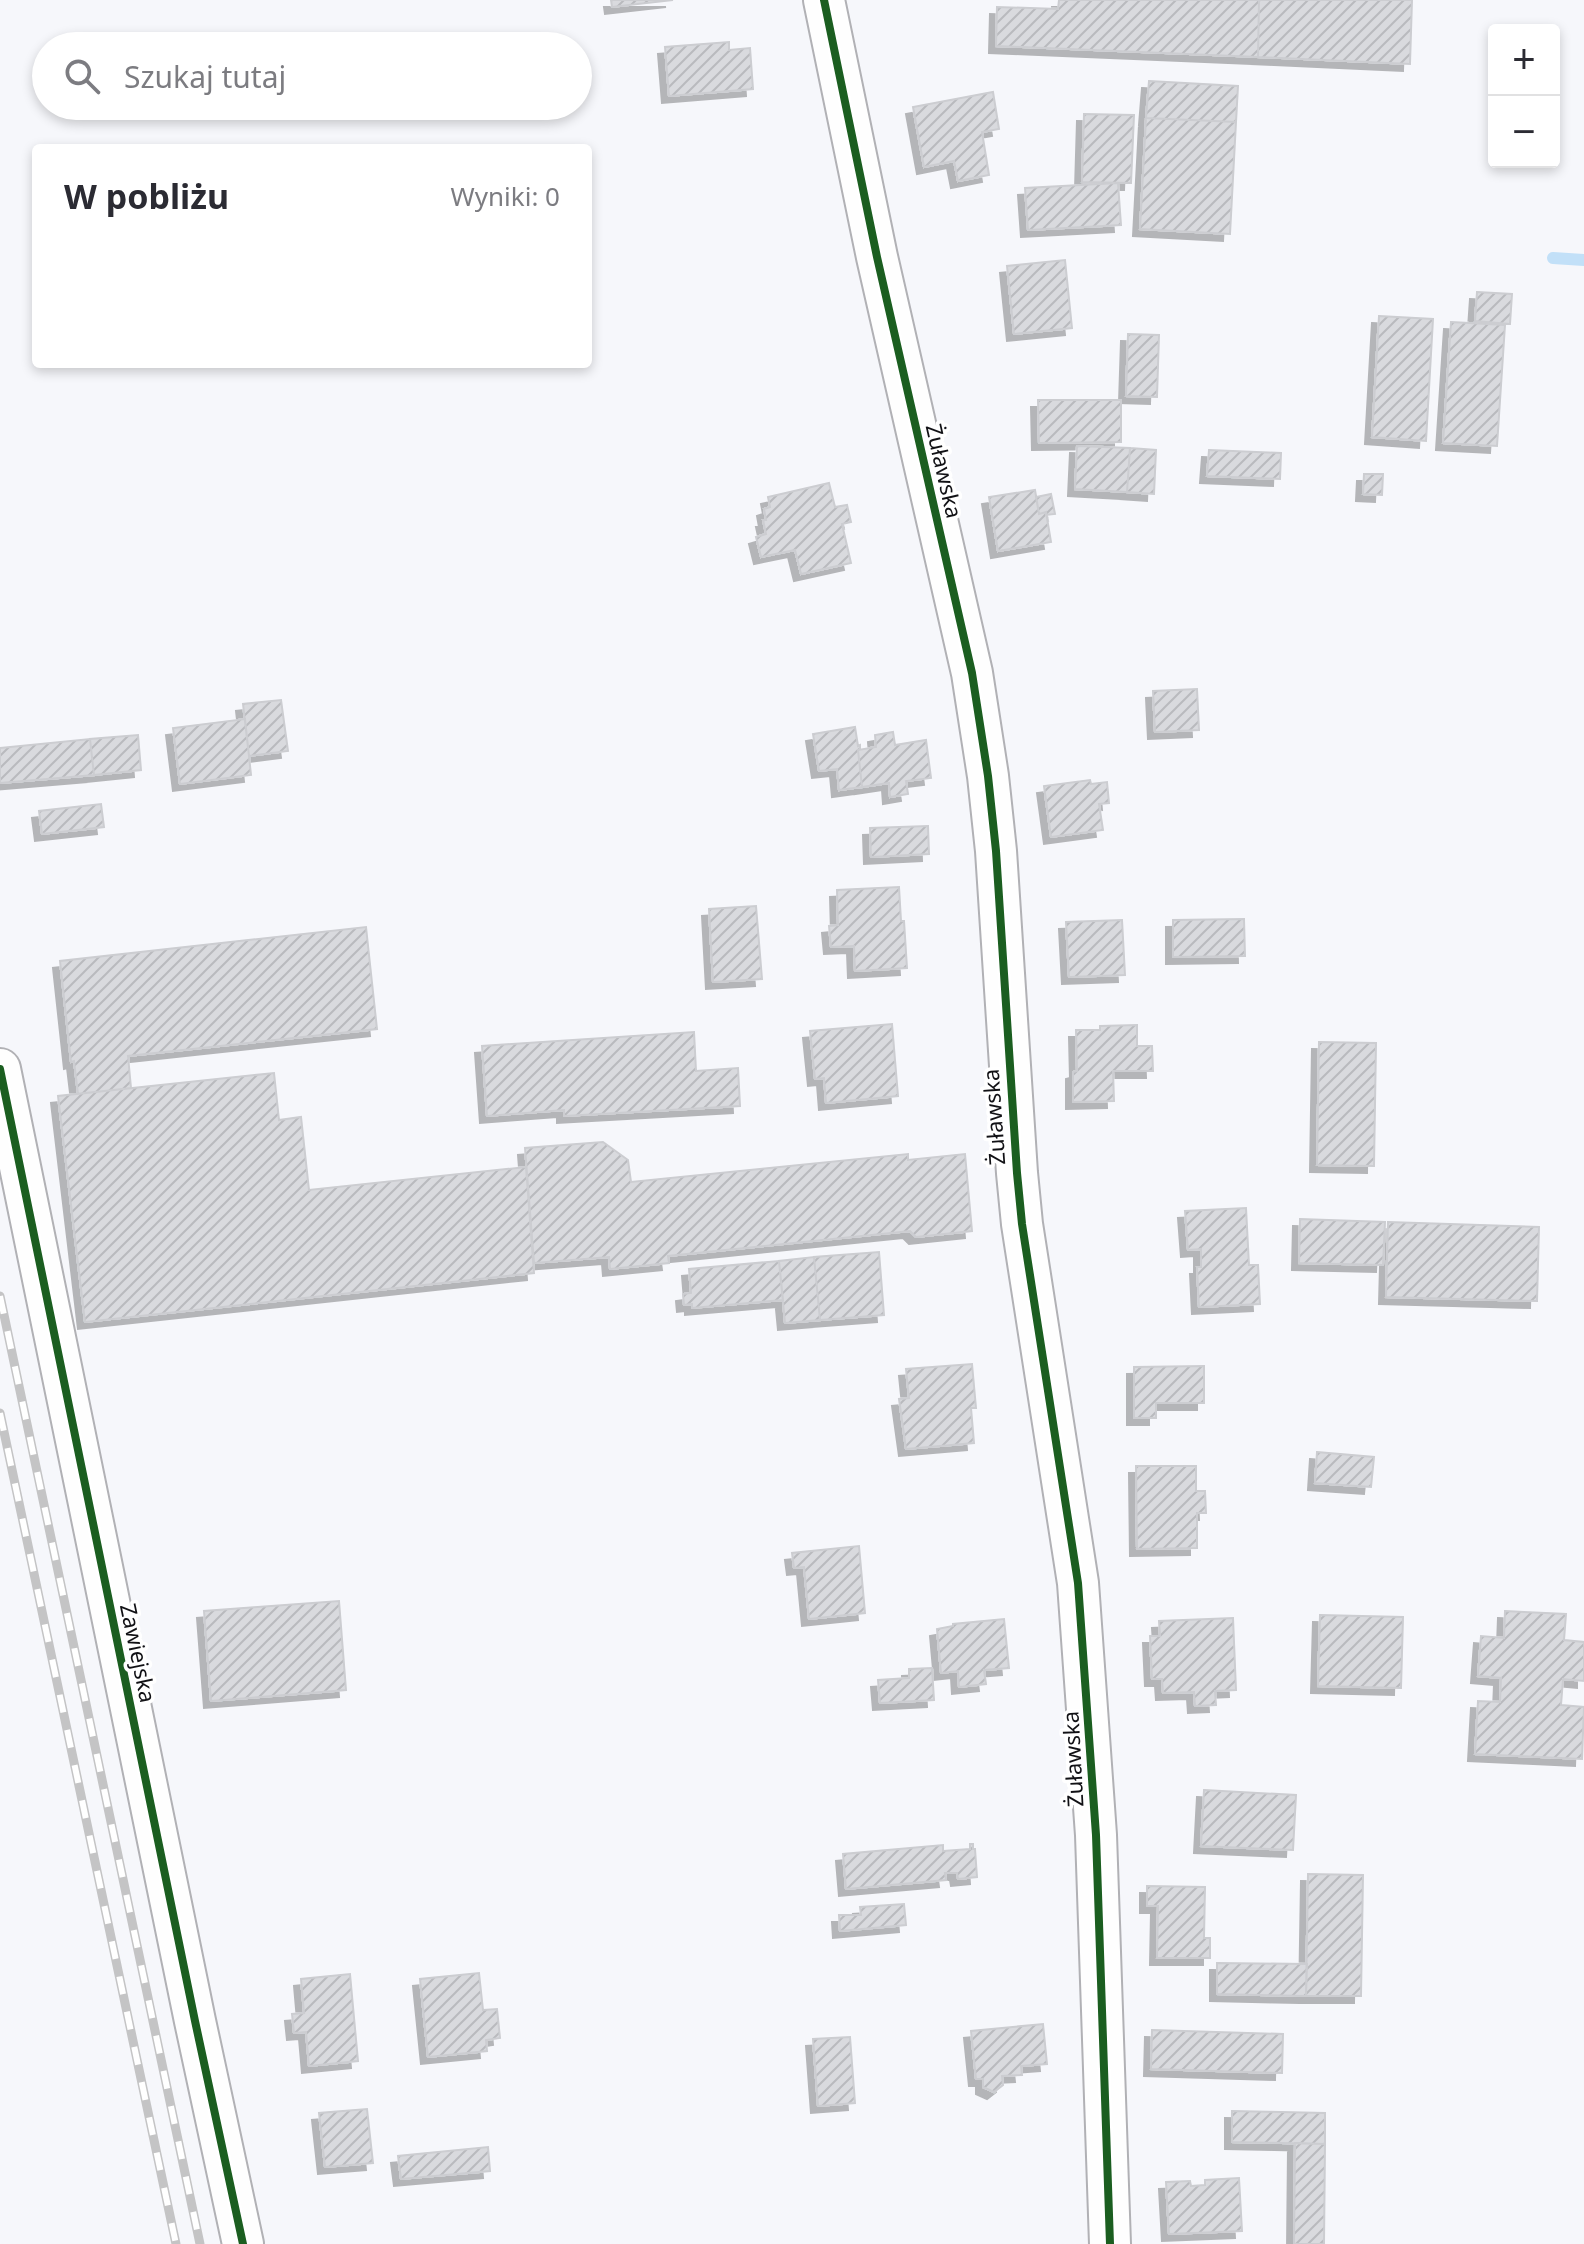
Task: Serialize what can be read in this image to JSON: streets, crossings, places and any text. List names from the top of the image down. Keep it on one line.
{"streets":{"street":["Żuławska","Zawiejska"]},"page":{"map_buttons":["+","−"],"search":"Szukaj tutaj","heading":["W pobliżu","Wyniki: 0"]}}
